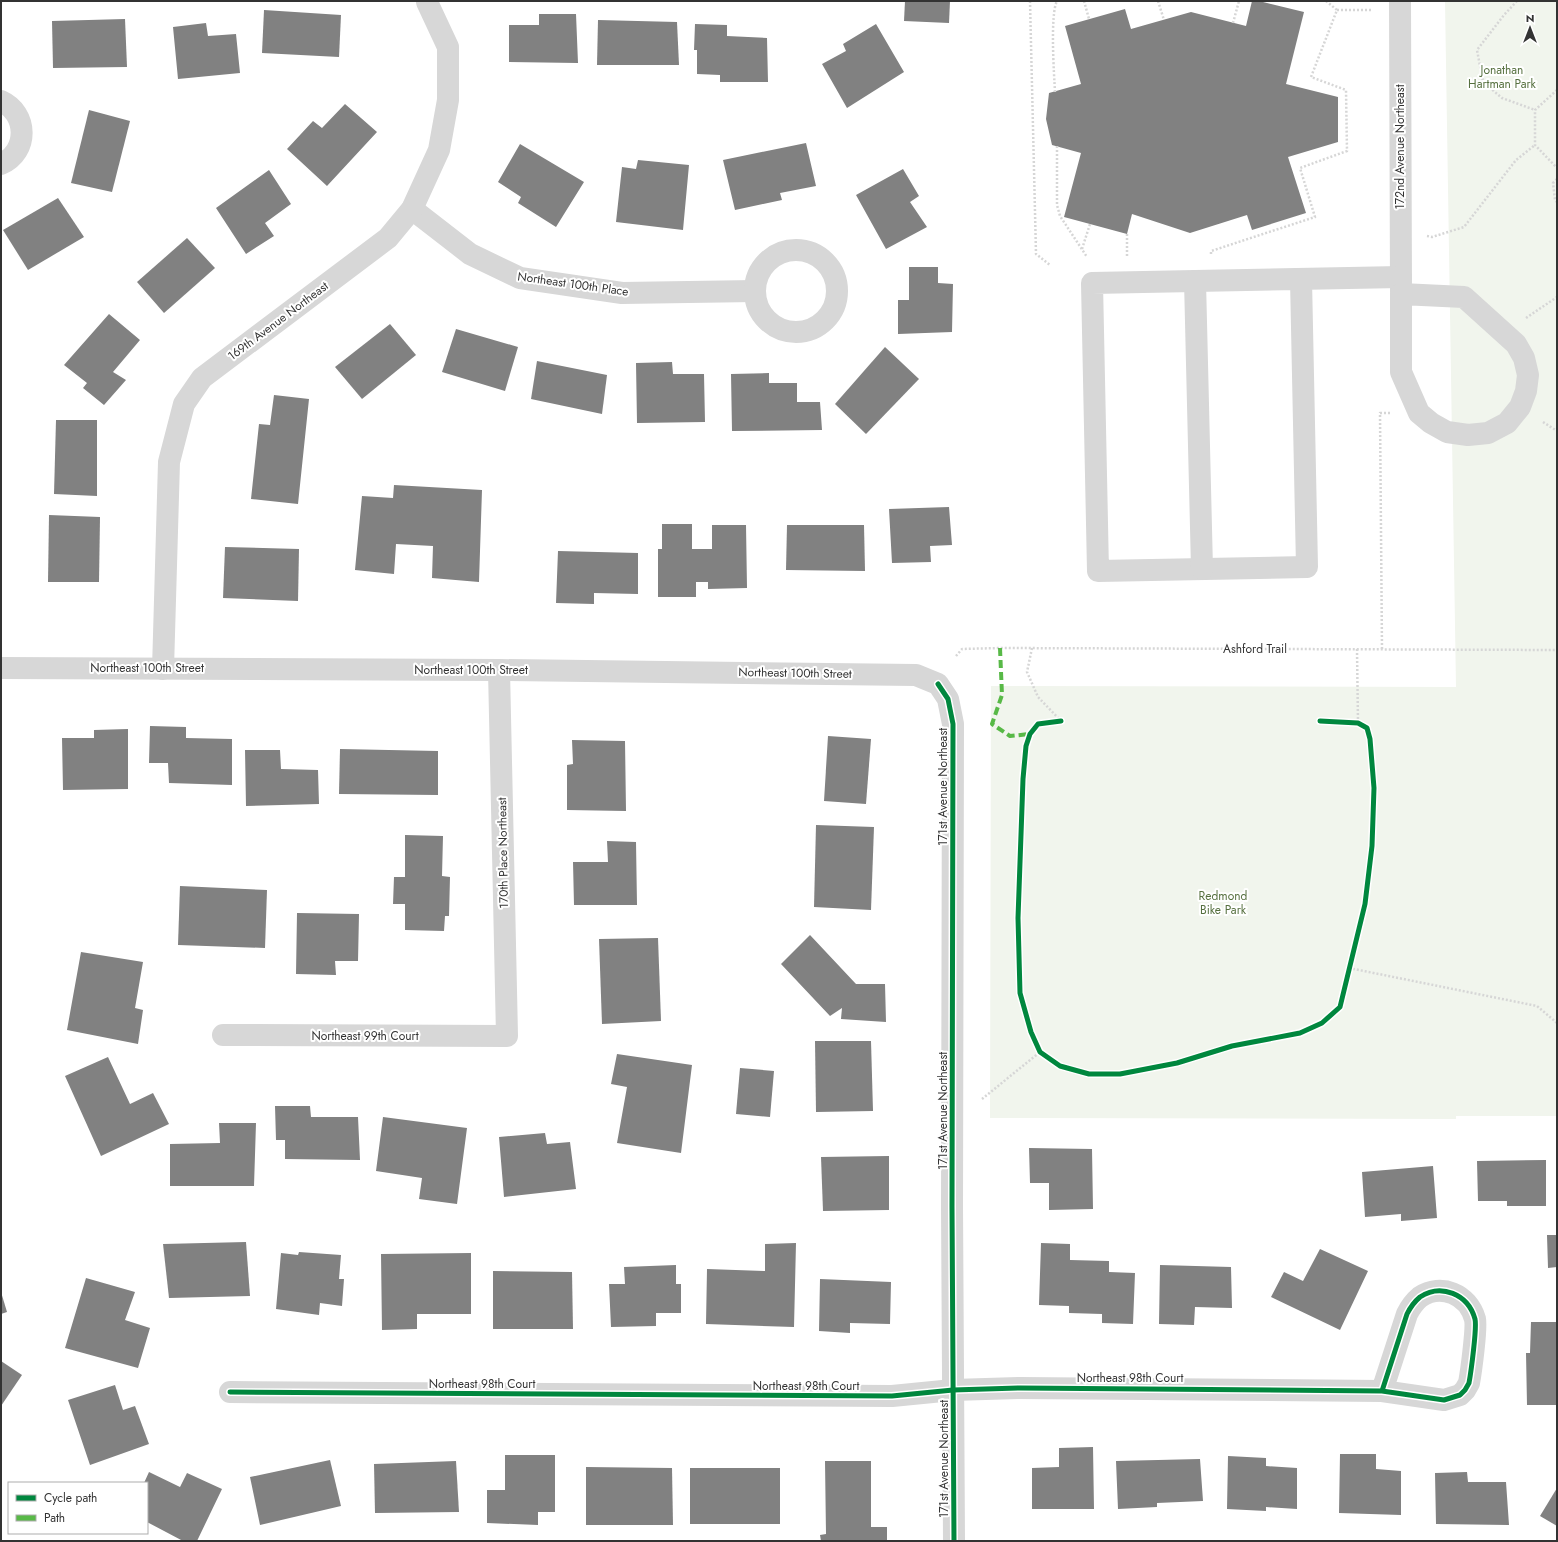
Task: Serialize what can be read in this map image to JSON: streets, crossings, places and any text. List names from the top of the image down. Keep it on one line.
{"streets":{"street":["172nd Avenue Northeast","Northeast 100th Place","169th Avenue Northeast","Northeast 100th Street","171st Avenue Northeast","170th Place Northeast","Northeast 99th Court","Northeast 98th Court"],"path":["Ashford Trail"]},"crossings":[["Northeast 100th Place","169th Avenue Northeast"],["169th Avenue Northeast","Northeast 100th Street"],["Northeast 100th Street","171st Avenue Northeast"],["Northeast 100th Street","170th Place Northeast"],["171st Avenue Northeast","Northeast 98th Court"],["170th Place Northeast","Northeast 99th Court"]],"parks":["Jonathan Hartman Park","Redmond Bike Park"],"legend":["Cycle path","Path"],"north":"top"}
